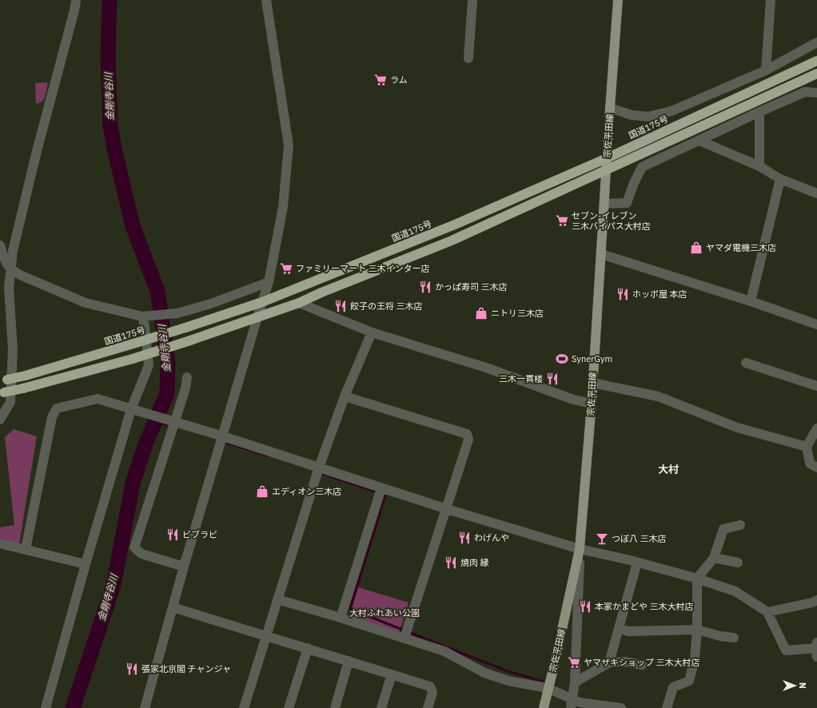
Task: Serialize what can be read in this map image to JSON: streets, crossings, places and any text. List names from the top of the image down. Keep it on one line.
{"streets":{"highway":["国道175号"],"main road":["宗佐平田線"]},"crossings":[["国道175号","宗佐平田線"]],"districts":["大村"],"water":["金剛寺谷川"],"parks":["大村ふれあい公園"],"places":{"supermarket":["ラム","セブン-イレブン 三木バイパス大村店","ファミリーマート 三木インター店","ヤマザキショップ 三木大村店"],"shop":["ヤマダ電機三木店","ニトリ三木店","エディオン三木店"],"restaurant":["かっぱ寿司 三木店","ホッポ屋 本店","餃子の王将 三木店","三木一貫楼","ビブラビ","わげんや","焼肉 縁","本家かまどや 三木大村店","張家北京閣 チャンジャ"],"sports":["SynerGym"],"bar":["つぼ八 三木店"]},"north":"right"}
